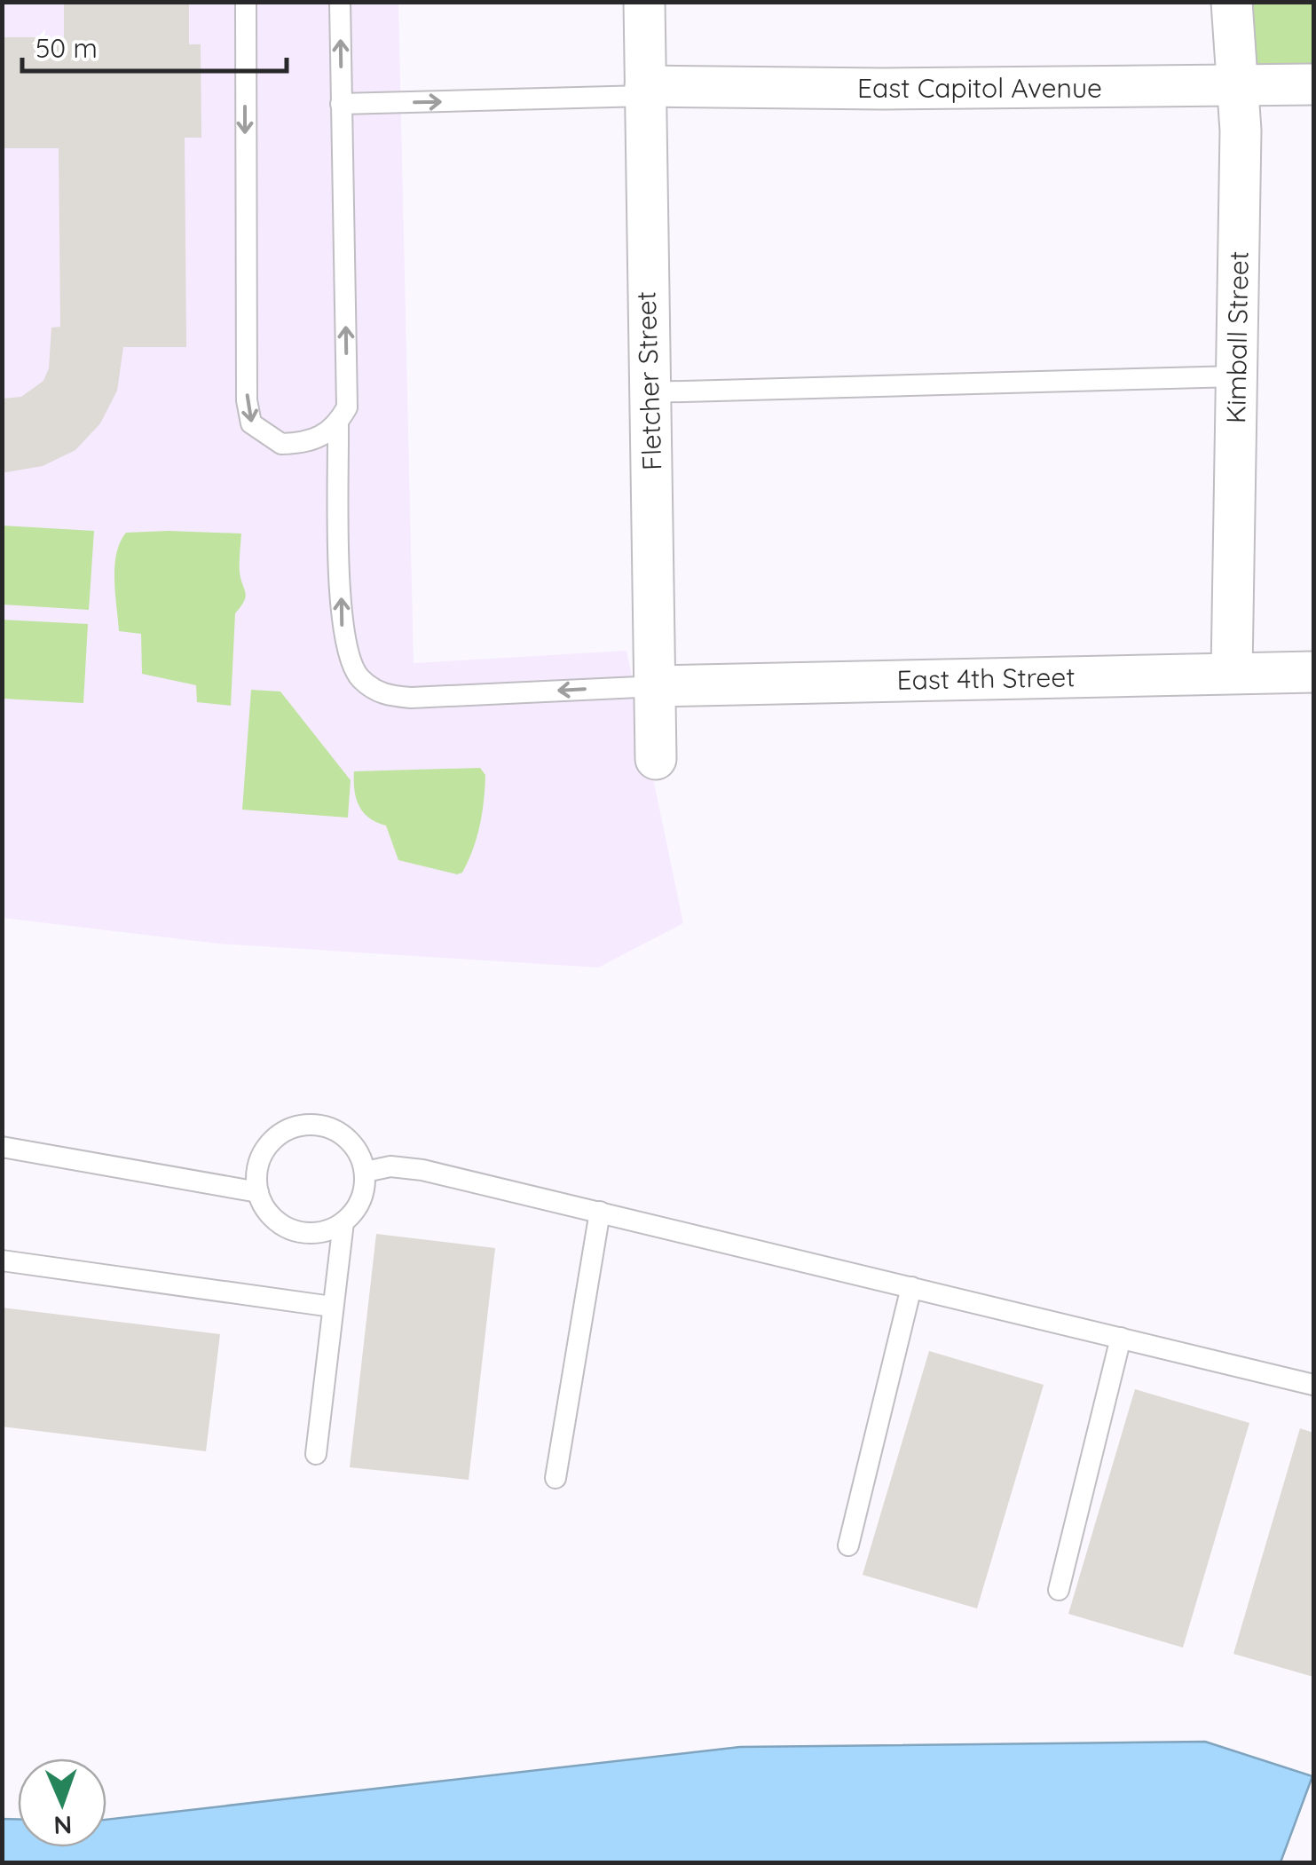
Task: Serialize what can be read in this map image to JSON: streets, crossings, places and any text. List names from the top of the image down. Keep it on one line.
{"streets":{"street":["East Capitol Avenue","Kimball Street","Fletcher Street","East 4th Street"]},"crossings":[["East Capitol Avenue","Kimball Street"],["East Capitol Avenue","Fletcher Street"],["Kimball Street","East 4th Street"],["Fletcher Street","East 4th Street"]],"scale_bar":"50 m","north":"bottom"}
